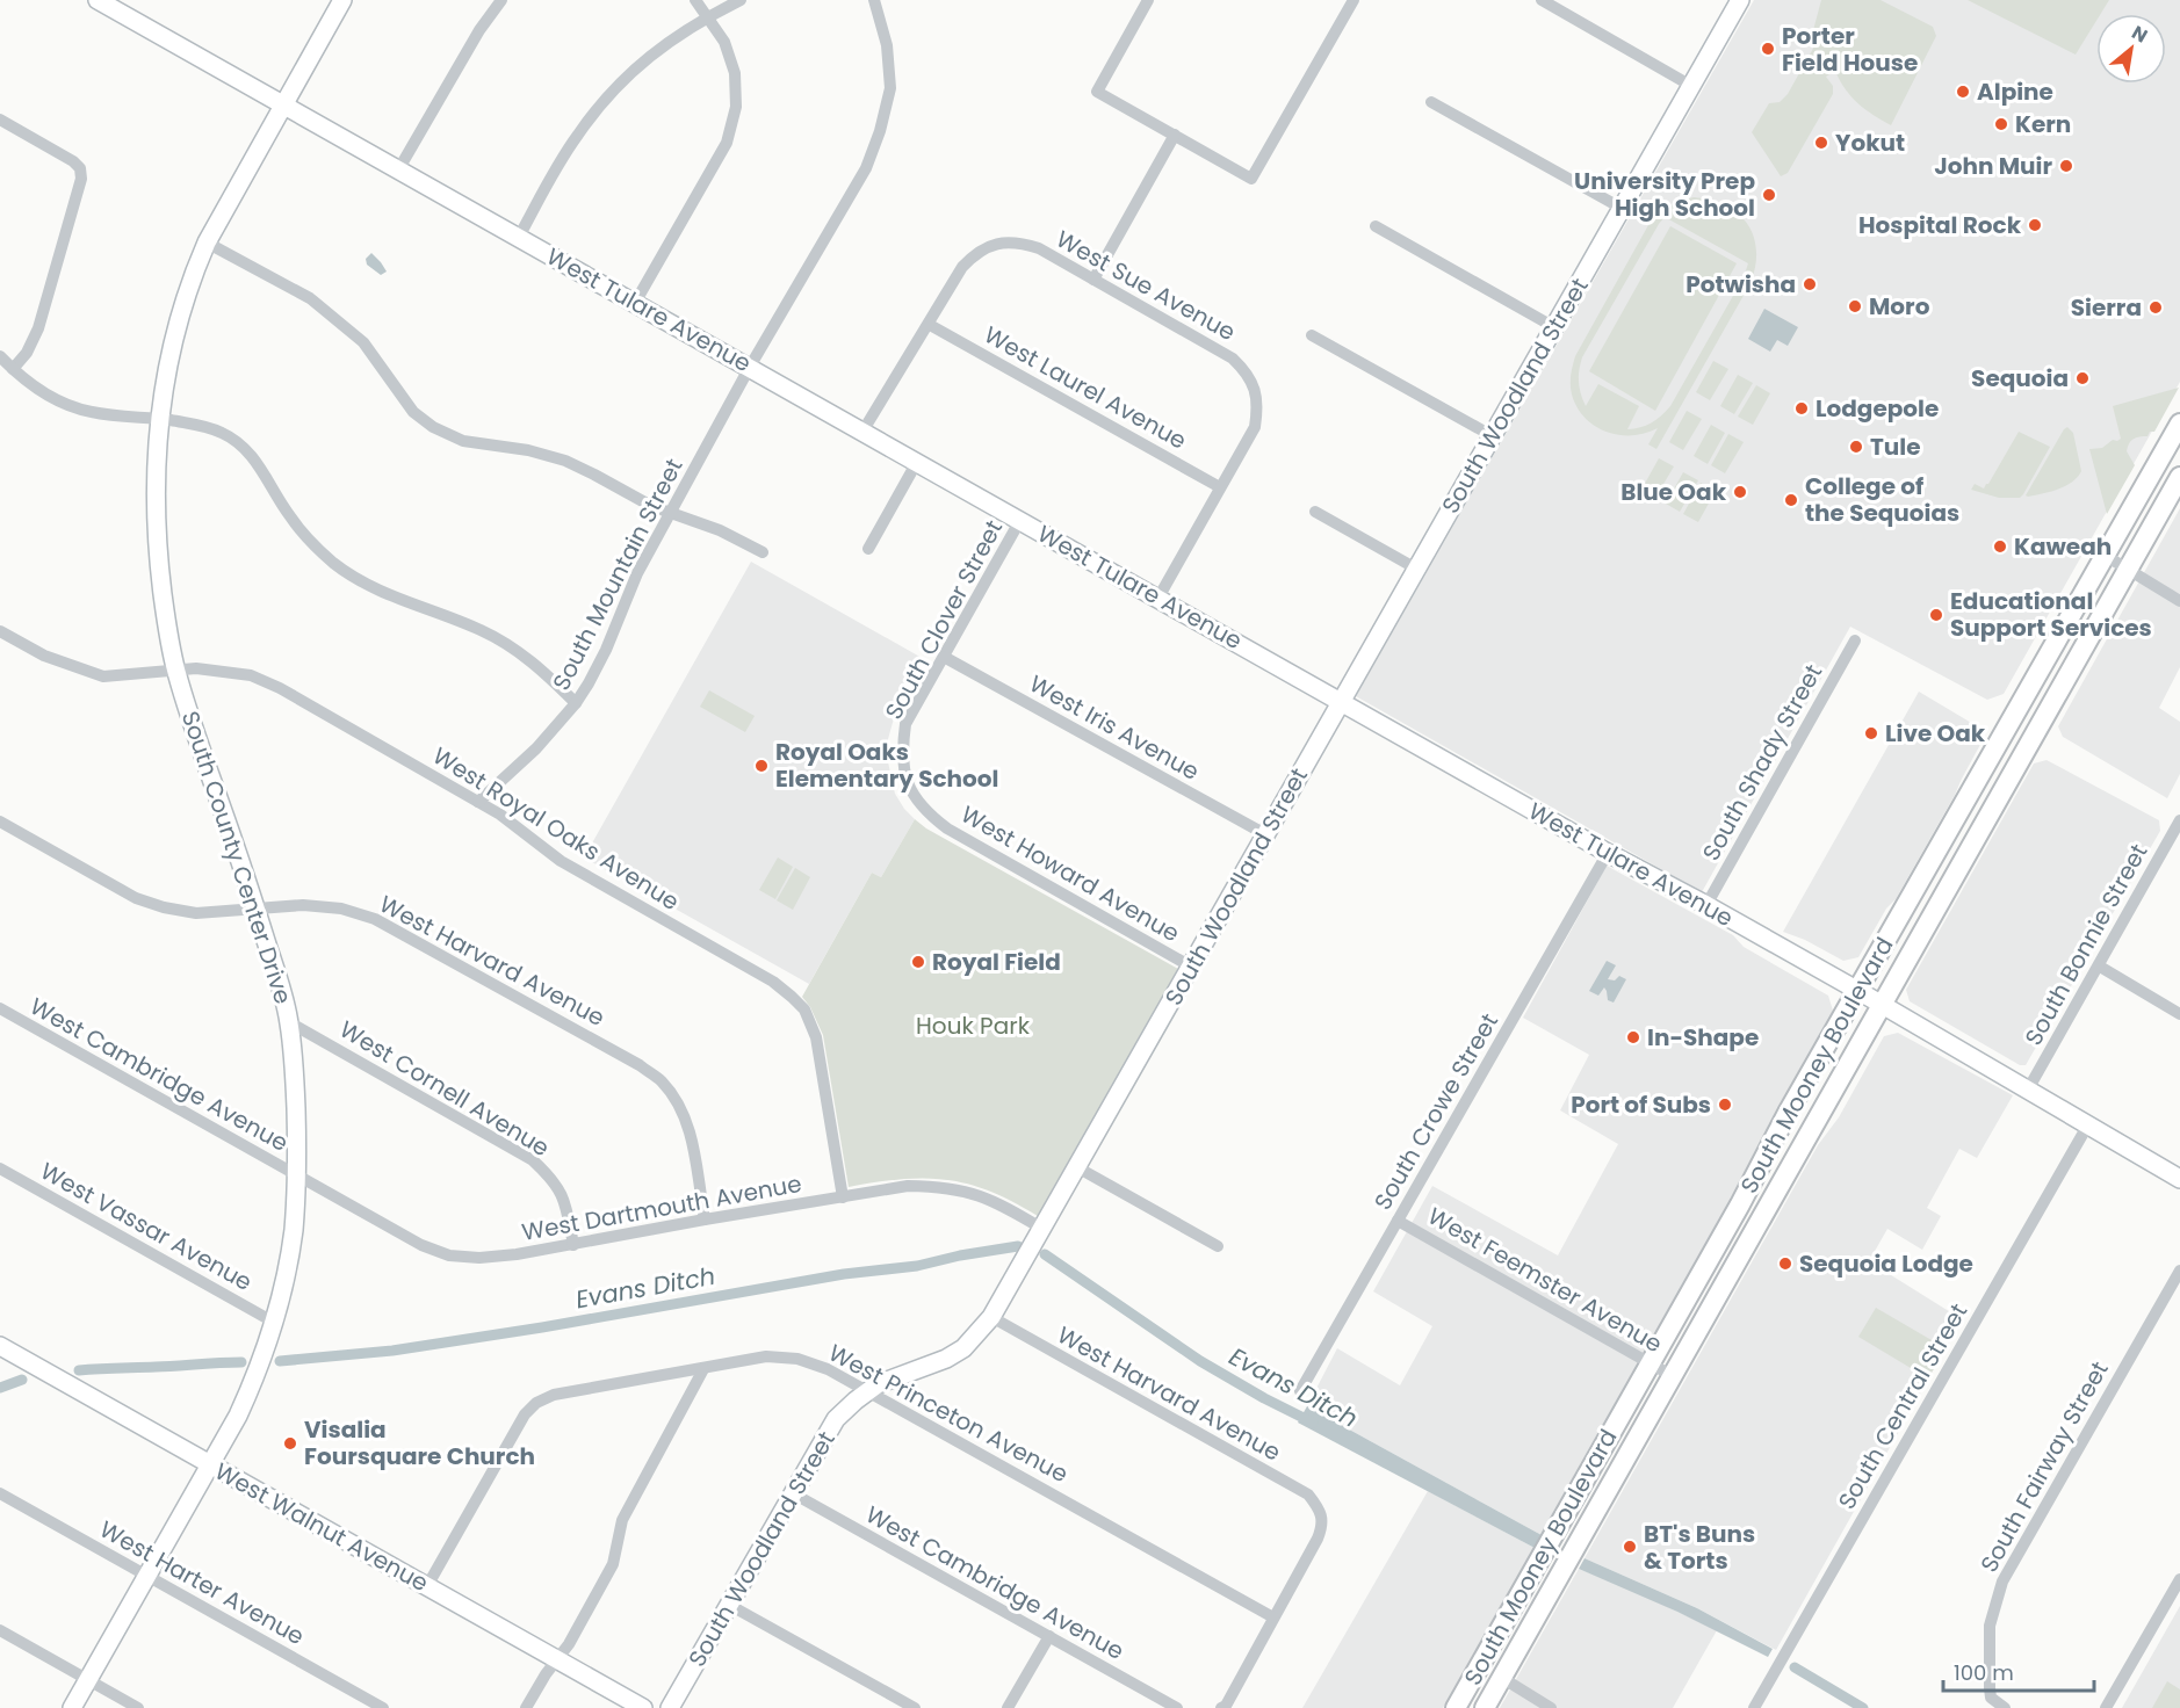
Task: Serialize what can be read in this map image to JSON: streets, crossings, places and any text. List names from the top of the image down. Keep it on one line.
{"streets":{"main road":["South Mooney Boulevard"],"street":["West Sue Avenue","West Tulare Avenue","West Laurel Avenue","South Woodland Street","South Mountain Street","South Clover Street","West Iris Avenue","South Shady Street","West Royal Oaks Avenue","South County Center Drive","West Howard Avenue","South Bonnie Street","West Harvard Avenue","West Cambridge Avenue","West Cornell Avenue","South Crowe Street","West Dartmouth Avenue","West Vassar Avenue","West Feemster Avenue","South Central Street","West Princeton Avenue","South Fairway Street","West Walnut Avenue","West Harter Avenue"]},"crossings":[["West Sue Avenue","West Laurel Avenue"],["West Tulare Avenue","South Woodland Street"],["West Tulare Avenue","South Mountain Street"],["West Tulare Avenue","South Clover Street"],["West Tulare Avenue","South Shady Street"],["West Tulare Avenue","South County Center Drive"],["West Tulare Avenue","South Bonnie Street"],["West Tulare Avenue","South Mooney Boulevard"],["West Tulare Avenue","South Crowe Street"],["West Tulare Avenue","South Central Street"],["South Woodland Street","West Iris Avenue"],["South Woodland Street","West Howard Avenue"],["South Woodland Street","West Harvard Avenue"],["South Woodland Street","West Cambridge Avenue"],["South Woodland Street","West Dartmouth Avenue"],["South Woodland Street","West Princeton Avenue"],["South Mountain Street","West Royal Oaks Avenue"],["South Clover Street","West Iris Avenue"],["South Clover Street","West Howard Avenue"],["West Royal Oaks Avenue","South County Center Drive"],["West Royal Oaks Avenue","West Dartmouth Avenue"],["South County Center Drive","West Harvard Avenue"],["South County Center Drive","West Cambridge Avenue"],["South County Center Drive","West Cornell Avenue"],["South County Center Drive","West Dartmouth Avenue"],["South County Center Drive","West Vassar Avenue"],["South County Center Drive","West Walnut Avenue"],["South County Center Drive","West Harter Avenue"],["West Harvard Avenue","West Dartmouth Avenue"],["West Harvard Avenue","West Princeton Avenue"],["South Mooney Boulevard","West Feemster Avenue"],["West Cambridge Avenue","West Dartmouth Avenue"],["West Cornell Avenue","West Dartmouth Avenue"],["South Crowe Street","West Feemster Avenue"],["West Princeton Avenue","West Walnut Avenue"]],"water":["Evans Ditch"],"parks":["Houk Park"],"places":["Porter Field House","Alpine","Kern","Yokut","John Muir","University Prep High School","Hospital Rock","Potwisha","Moro","Sierra","Sequoia","Lodgepole","Tule","Blue Oak","College of the Sequoias","Kaweah","Educational Support Services","Live Oak","Royal Oaks Elementary School","Royal Field","In-Shape","Port of Subs","Sequoia Lodge","Visalia Foursquare Church","BT's Buns & Torts"],"scale_bar":"100 m","north":"top right"}
